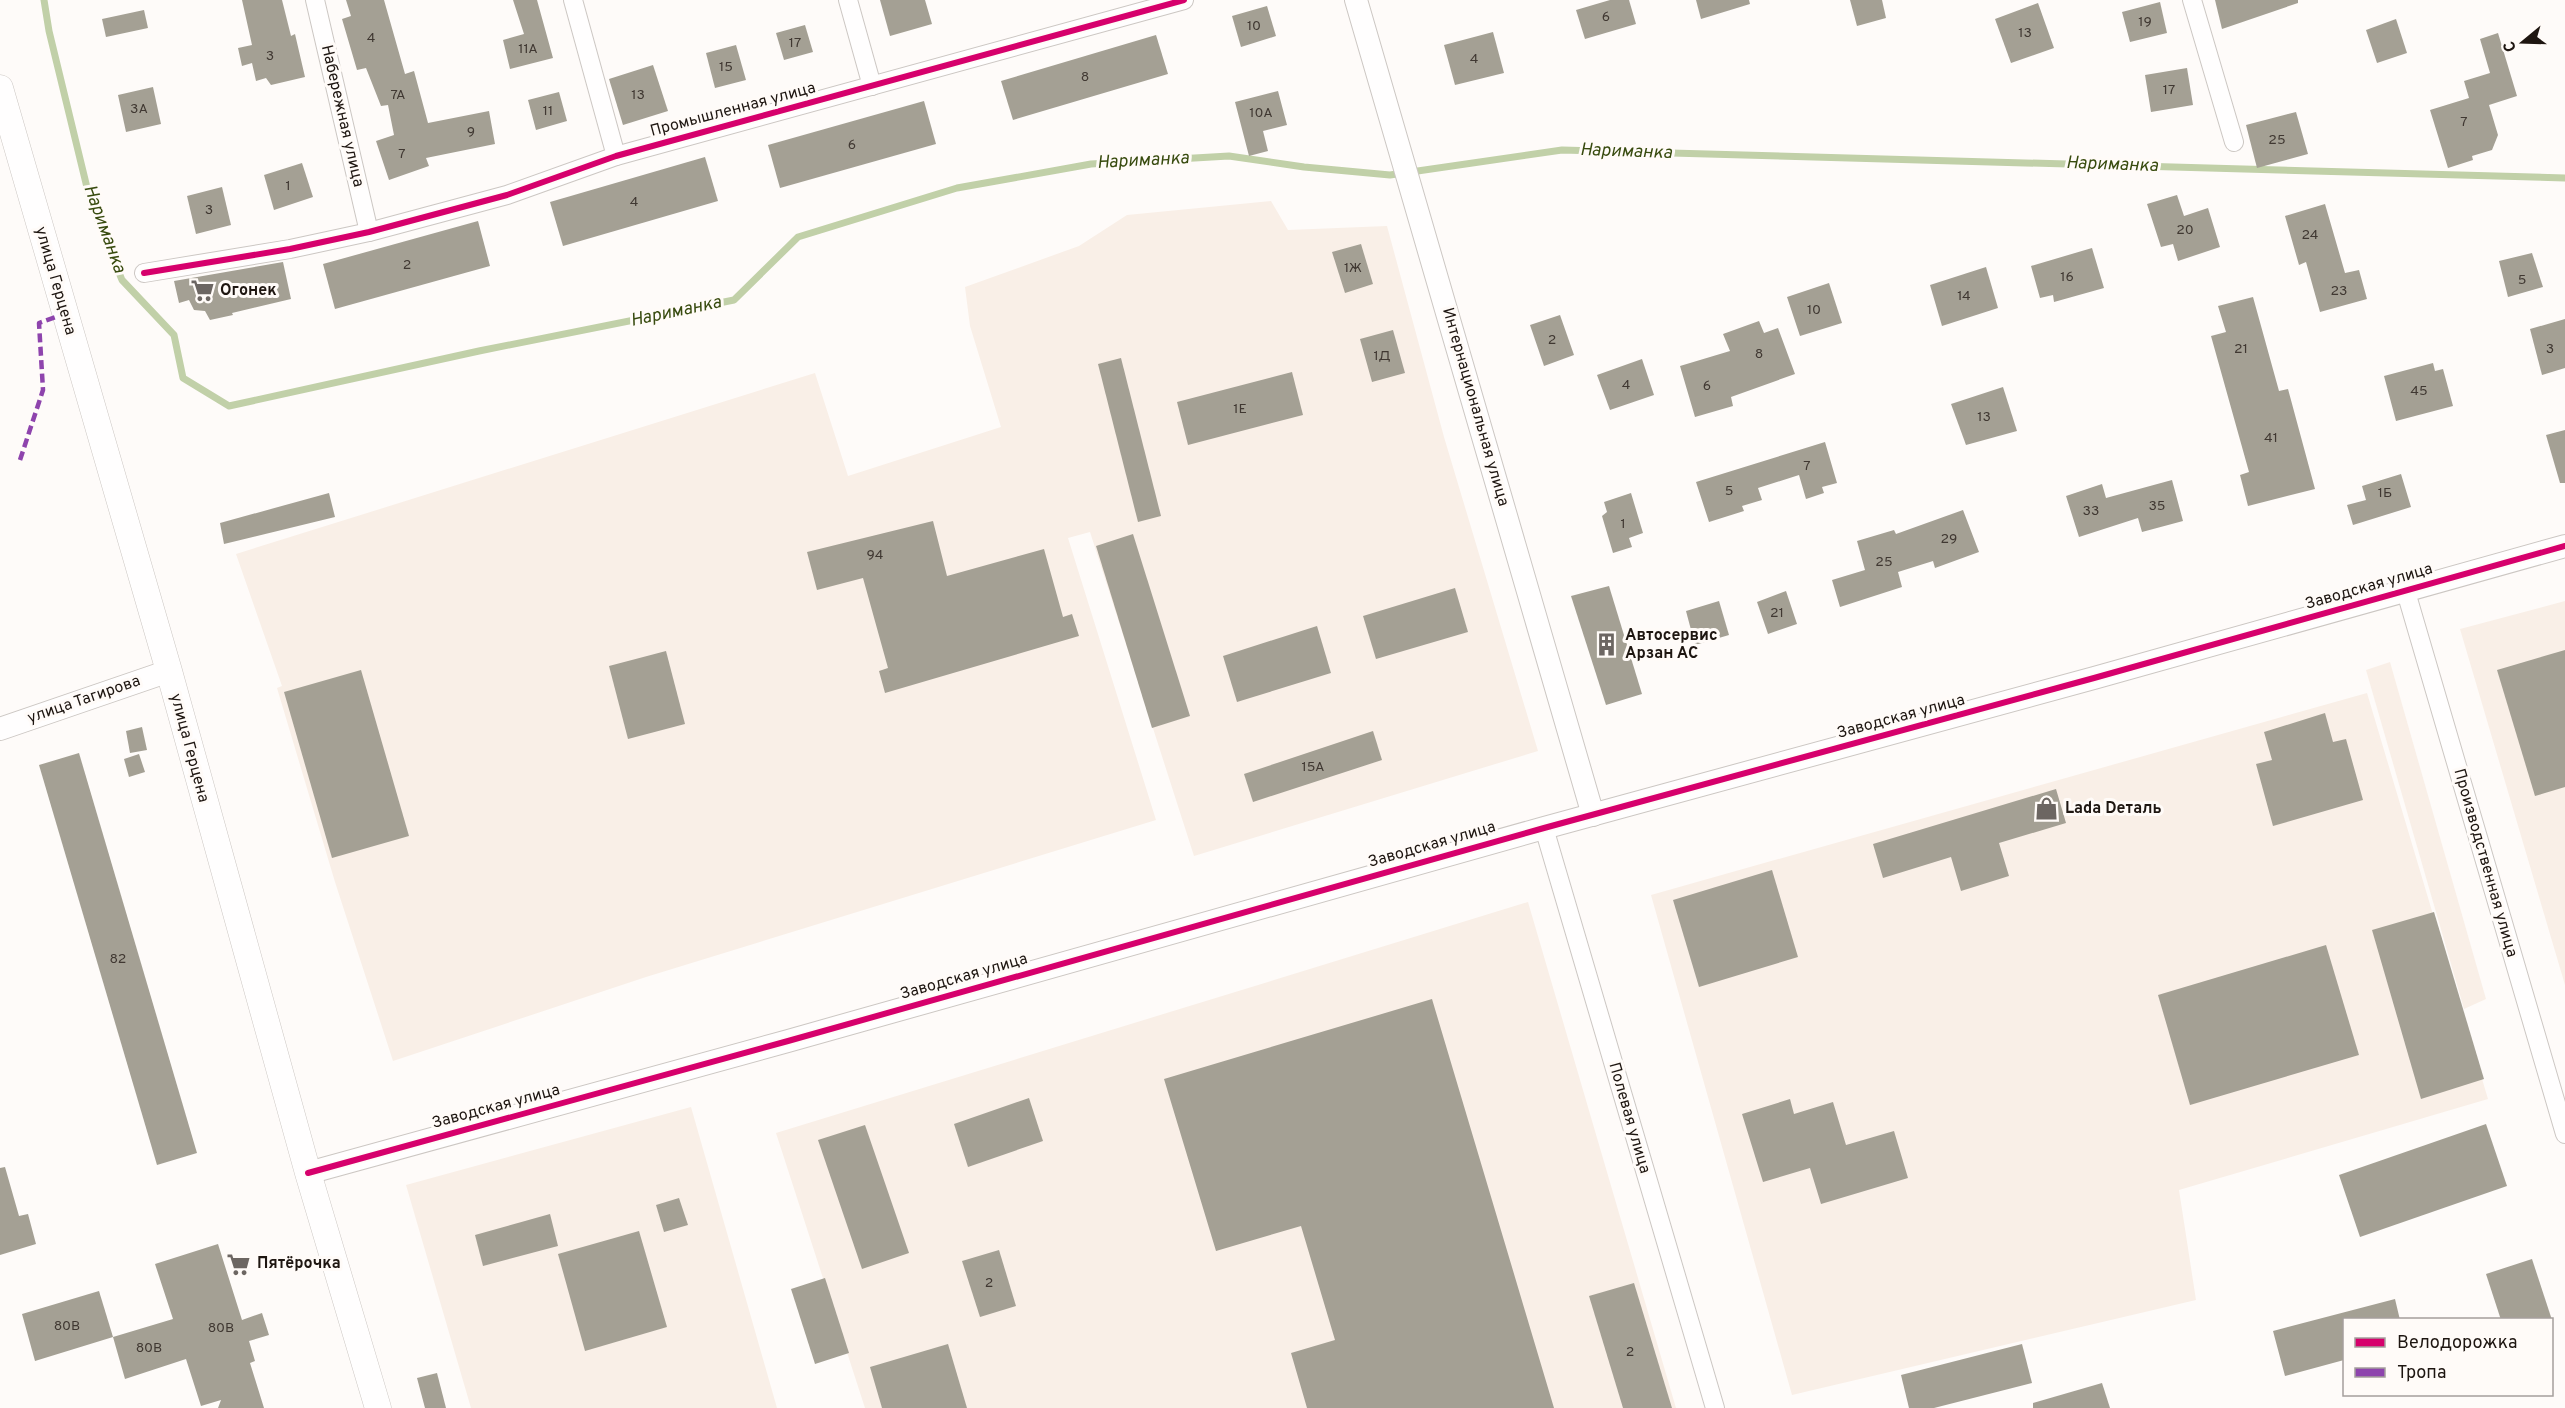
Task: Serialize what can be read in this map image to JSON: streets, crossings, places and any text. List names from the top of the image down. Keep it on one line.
{"streets":{"main road":["улица Герцена"],"street":["Промышленная улица","Набережная улица","Интернациональная улица","Заводская улица","улица Тагирова","Производственная улица","Полевая улица"]},"crossings":[["Промышленная улица","Набережная улица"],["улица Герцена","Заводская улица"],["улица Герцена","улица Тагирова"],["Интернациональная улица","Заводская улица"],["Заводская улица","Производственная улица"],["Заводская улица","Полевая улица"]],"water":["Нариманка"],"places":{"supermarket":["Огонек","Пятёрочка"],"building":["Автосервис Арзан АС"],"shop":["Lada Dеталь"]},"house_numbers":["6","19","10","13","4","17","11А","3","4","15","8","17","7А","13","3А","11","10А","7","9","25","6","7","1","4","3","20","24","2","1Ж","16","5","23","14","10","2","21","3","8","1Д","4","6","45","1Е","13","41","7","5","1Б","35","33","1","29","94","25","21","15А","82","2","80В","80В","80В","2"],"legend":["Велодорожка","Тропа"],"north":"left"}
